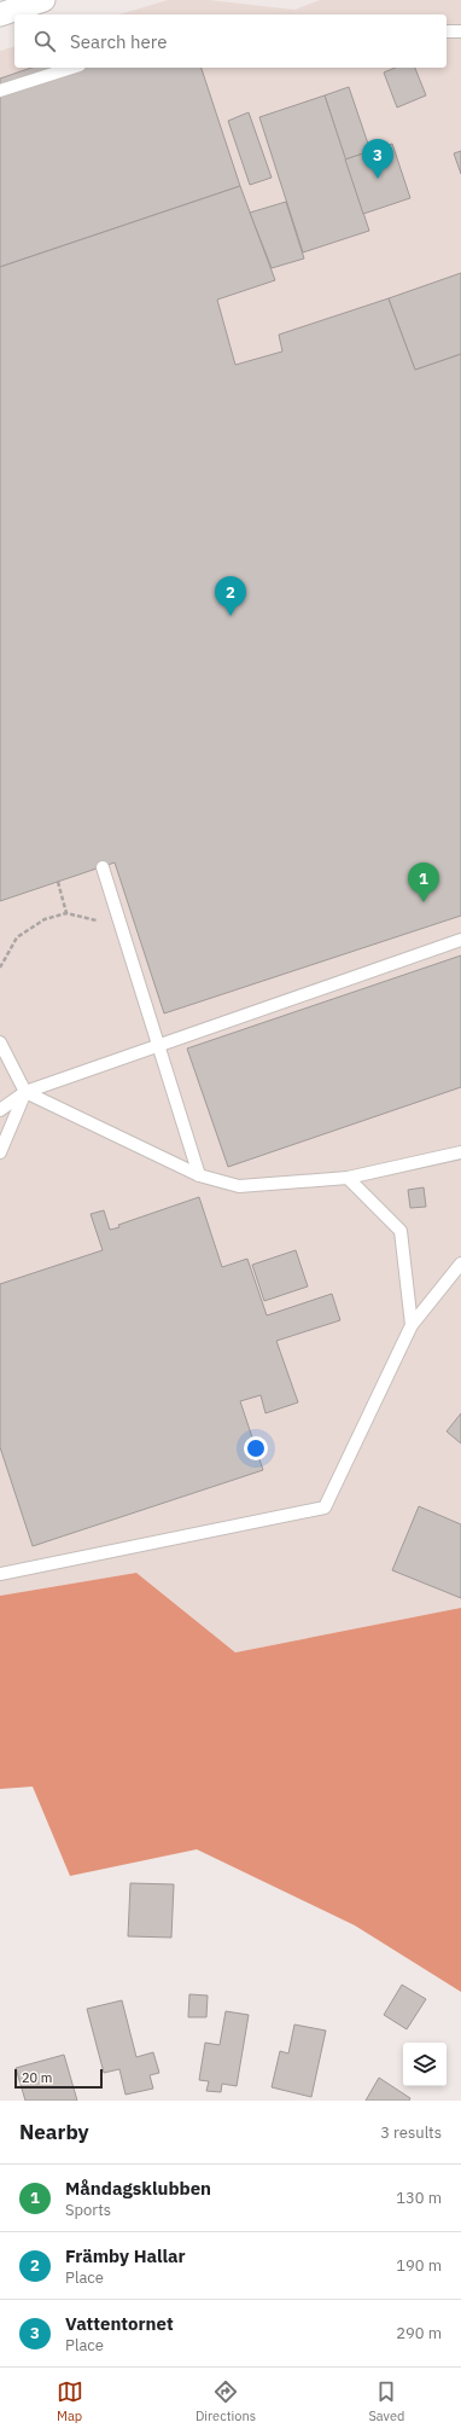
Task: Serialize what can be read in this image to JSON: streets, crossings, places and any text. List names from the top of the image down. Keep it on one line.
{"scale_bar":"20 m","page":{"search":"Search here","pins":["3","2","1"],"scale":"20 m","heading":["Nearby","3 results"],"list":[{"mark":"1","name":"Måndagsklubben","note":"Sports","value":"130 m"},{"mark":"2","name":"Främby Hallar","note":"Place","value":"190 m"},{"mark":"3","name":"Vattentornet","note":"Place","value":"290 m"}],"nav":["Map","Directions","Saved"]}}
